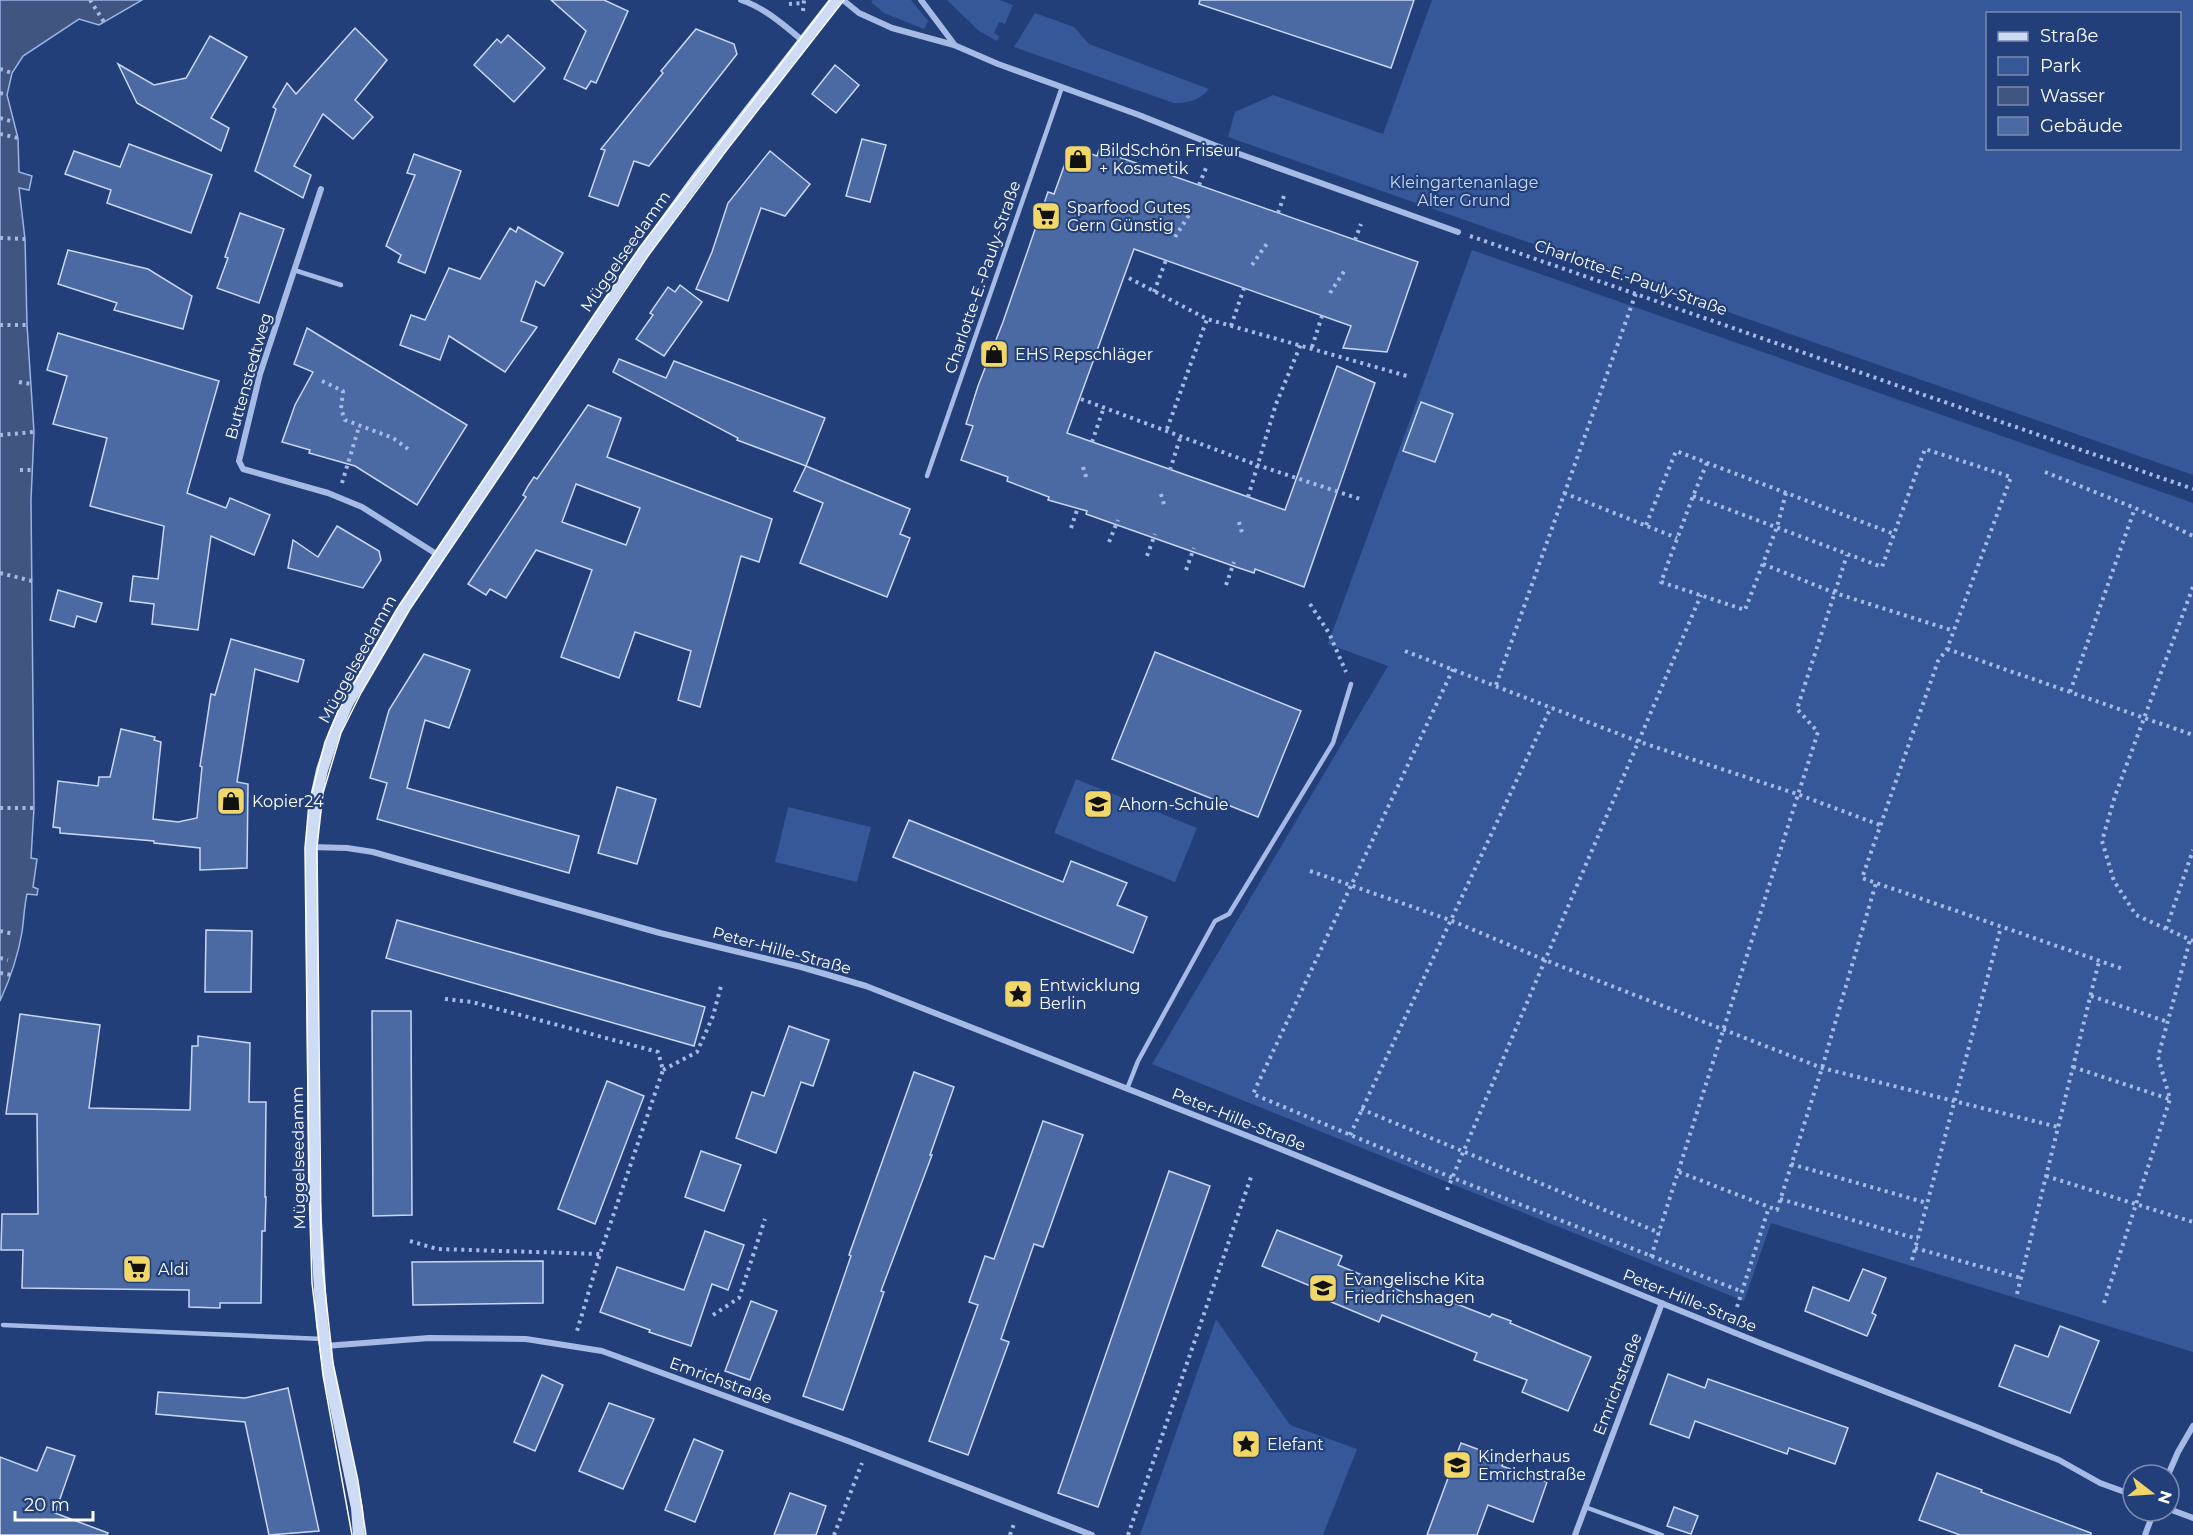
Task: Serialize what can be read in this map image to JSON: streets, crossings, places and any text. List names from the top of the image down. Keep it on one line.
{"streets":{"main road":["Müggelseedamm"],"street":["Buttenstedtweg","Peter-Hille-Straße","Emrichstraße"],"lane":["Charlotte-E.-Pauly-Straße"]},"crossings":[["Müggelseedamm","Buttenstedtweg"],["Müggelseedamm","Peter-Hille-Straße"],["Müggelseedamm","Emrichstraße"],["Peter-Hille-Straße","Emrichstraße"]],"parks":["Kleingartenanlage Alter Grund"],"places":{"shop":["BildSchön Friseur + Kosmetik","EHS Repschläger","Kopier24"],"supermarket":["Sparfood Gutes Gern Günstig","Aldi"],"school or university":["Ahorn-Schule","Evangelische Kita Friedrichshagen","Kinderhaus Emrichstraße"],"place":["Entwicklung Berlin","Elefant"]},"legend":["Straße","Park","Wasser","Gebäude"],"scale_bar":"20 m","north":"right"}
